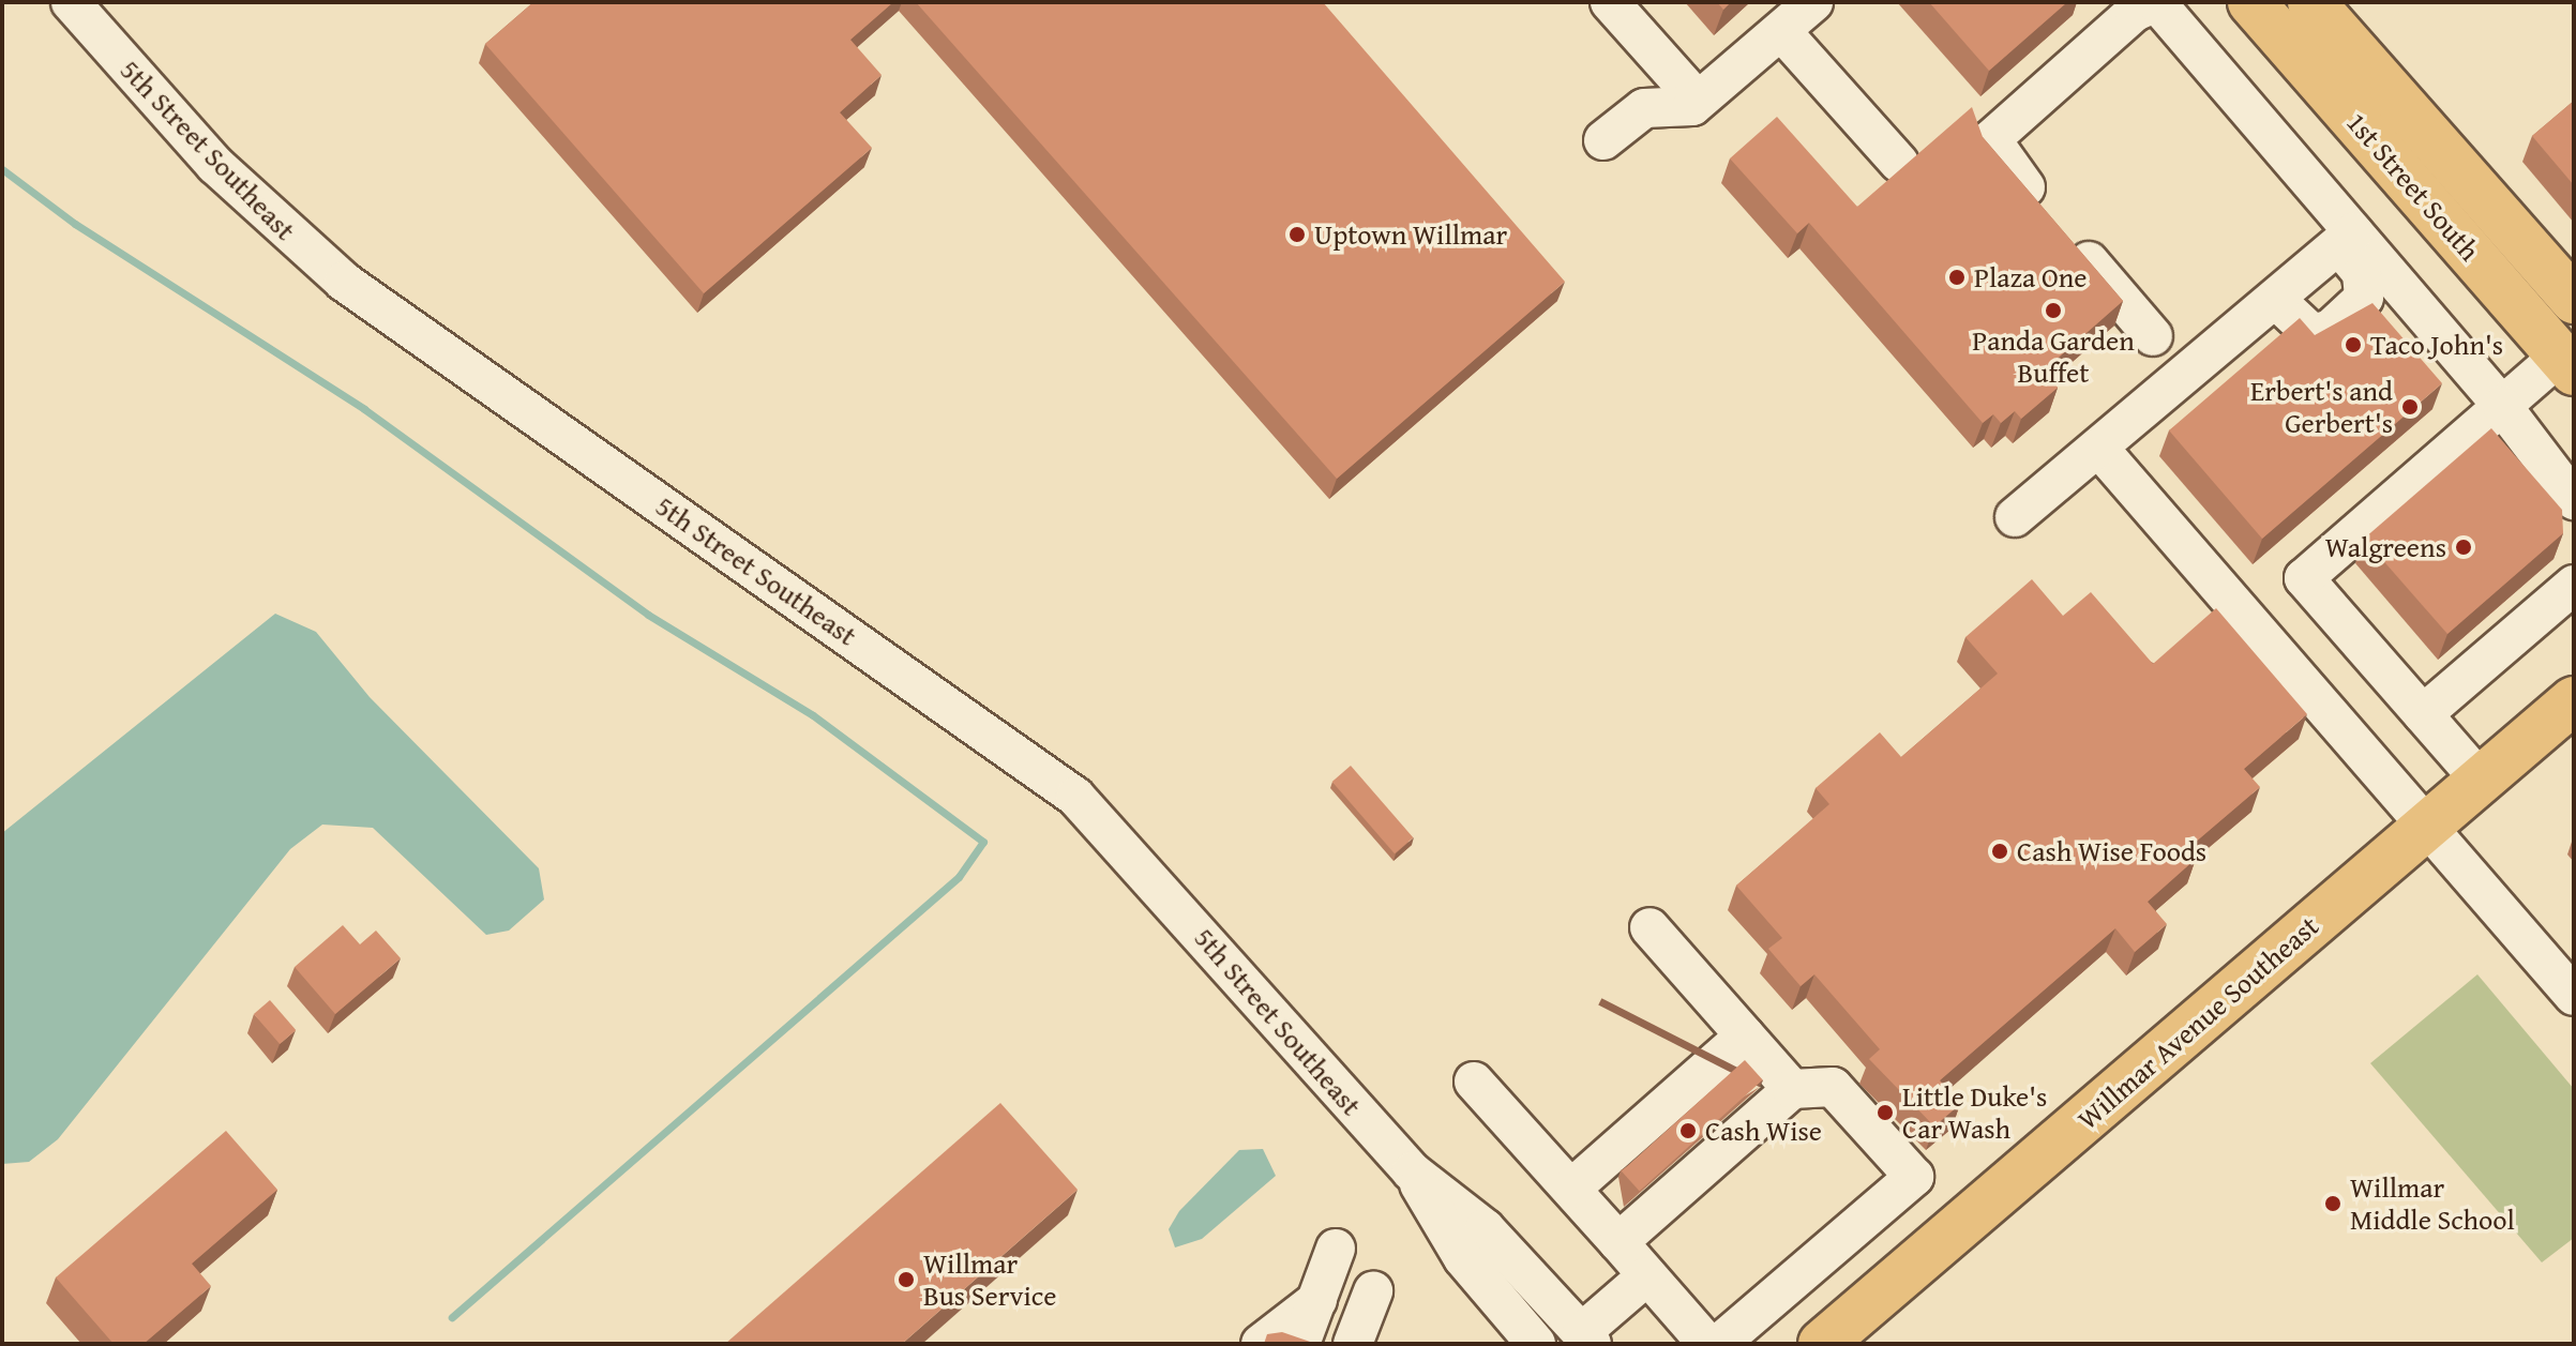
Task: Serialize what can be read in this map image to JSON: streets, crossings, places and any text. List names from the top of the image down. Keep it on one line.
{"streets":{"main road":["1st Street South","Willmar Avenue Southeast"],"street":["5th Street Southeast"]},"places":["Uptown Willmar","Plaza One","Panda Garden Buffet","Taco John's","Erbert's and Gerbert's","Walgreens","Cash Wise Foods","Little Duke's Car Wash","Cash Wise","Willmar Middle School","Willmar Bus Service"]}
